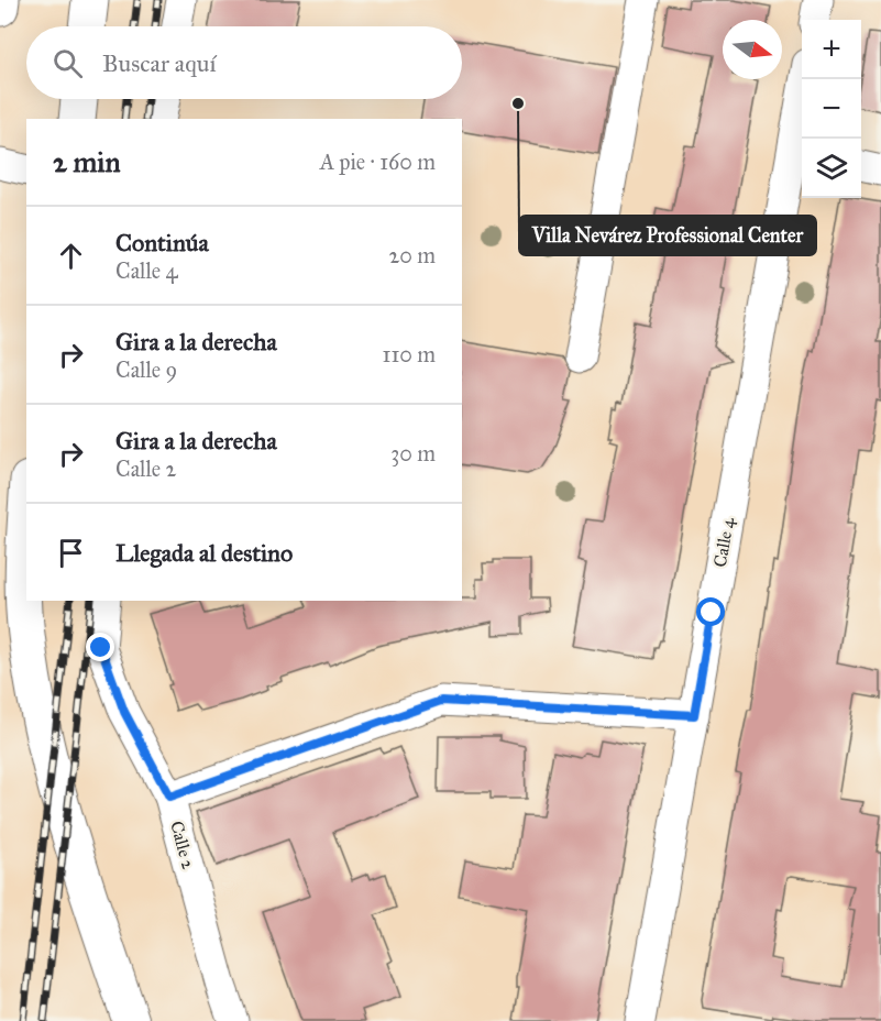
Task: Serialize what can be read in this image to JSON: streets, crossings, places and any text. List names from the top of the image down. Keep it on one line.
{"streets":{"street":["Calle 4","Calle 2"]},"places":["Villa Nevárez Professional Center"],"north":"right","page":{"map_buttons":["+","−"],"search":"Buscar aquí","heading":["2 min","A pie · 160 m"],"list":[["Continúa","Calle 4","20 m"],["Gira a la derecha","Calle 9","110 m"],["Gira a la derecha","Calle 2","30 m"],"Llegada al destino"]}}
